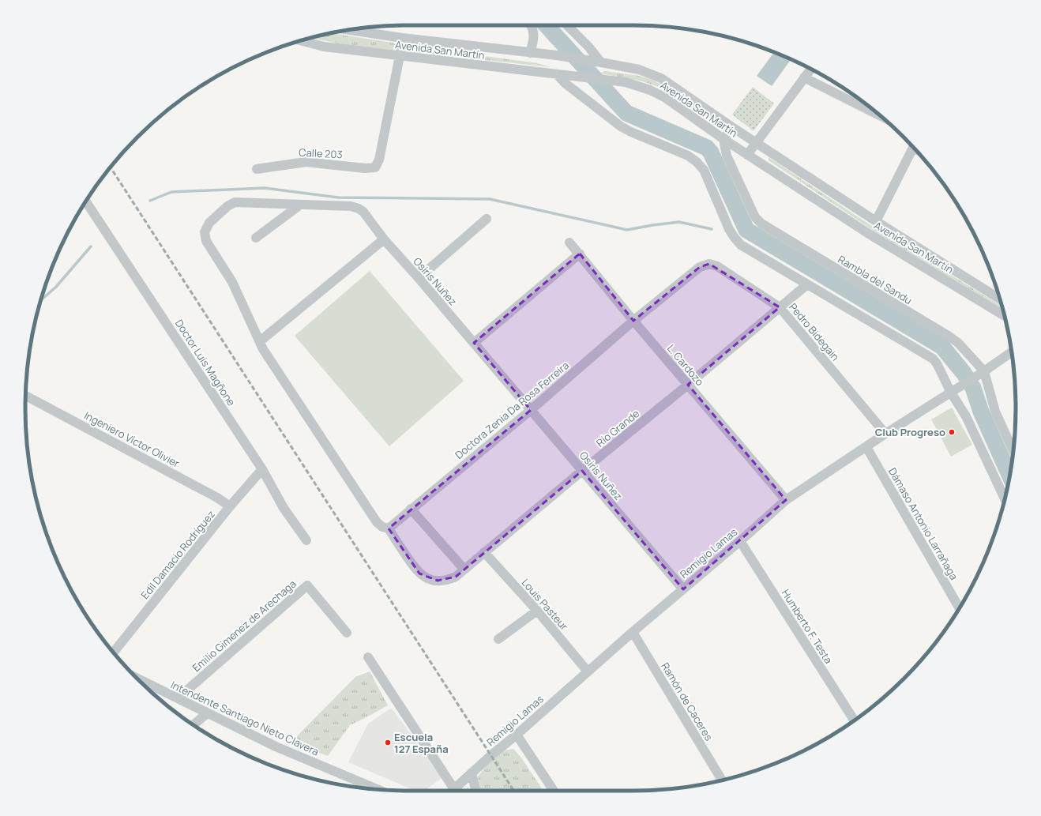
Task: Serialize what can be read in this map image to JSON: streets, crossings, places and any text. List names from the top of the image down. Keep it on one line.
{"streets":{"street":["Avenida San Martín","Calle 203","Rambla del Sandu","Osiris Nuñez","Pedro Bidegain","Doctor Luis Magñone","L. Cardozo","Doctora Zenia Da Rosa Ferreira","Río Grande","Ingeniero Víctor Olivier","Dámaso Antonio Larrañaga","Remigio Lamas","Edil Damacio Rodríguez","Louis Pasteur","Emilio Gimenez de Arechaga","Humberto F. Testa","Ramón de Caceres","Intendente Santiago Nieto Clavera"]},"crossings":[["Avenida San Martín","Calle 203"],["Avenida San Martín","Rambla del Sandu"],["Rambla del Sandu","Remigio Lamas"],["Osiris Nuñez","Doctora Zenia Da Rosa Ferreira"],["Osiris Nuñez","Río Grande"],["Osiris Nuñez","Remigio Lamas"],["Pedro Bidegain","Doctora Zenia Da Rosa Ferreira"],["Pedro Bidegain","Río Grande"],["Pedro Bidegain","Remigio Lamas"],["Doctor Luis Magñone","Edil Damacio Rodríguez"],["L. Cardozo","Doctora Zenia Da Rosa Ferreira"],["L. Cardozo","Río Grande"],["L. Cardozo","Remigio Lamas"],["Doctora Zenia Da Rosa Ferreira","Río Grande"],["Río Grande","Louis Pasteur"],["Ingeniero Víctor Olivier","Edil Damacio Rodríguez"],["Dámaso Antonio Larrañaga","Remigio Lamas"],["Remigio Lamas","Louis Pasteur"],["Remigio Lamas","Humberto F. Testa"],["Remigio Lamas","Ramón de Caceres"],["Emilio Gimenez de Arechaga","Intendente Santiago Nieto Clavera"]],"places":["Club Progreso","Escuela 127 España"]}
